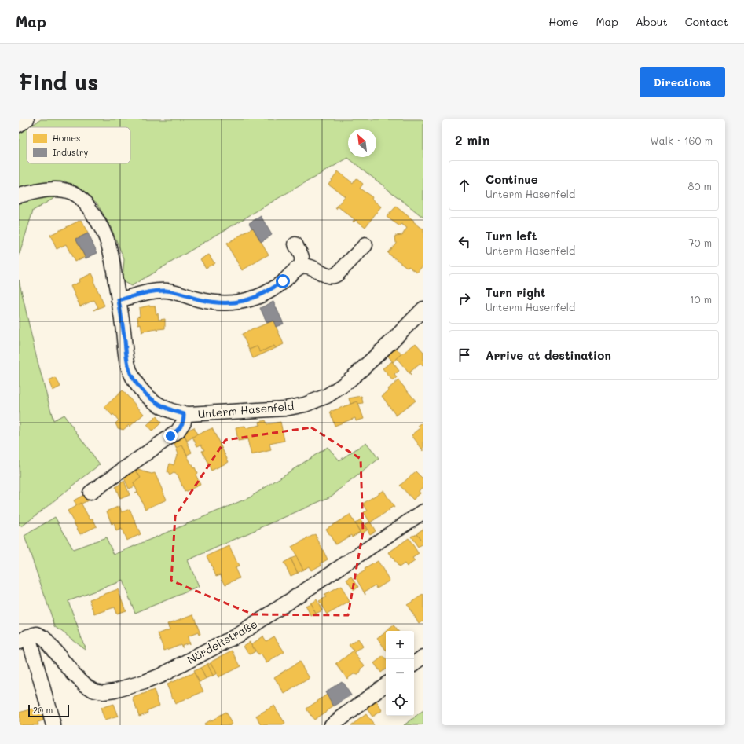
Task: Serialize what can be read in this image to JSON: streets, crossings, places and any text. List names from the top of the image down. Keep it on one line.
{"streets":{"street":["Unterm Hasenfeld","Nördeltstraße"]},"legend":["Homes","Industry"],"scale_bar":"20 m","north":"top left","page":{"header":"Map","nav":["Home","Map","About","Contact"],"buttons":"Directions","title":"Find us","heading":["2 min","Walk · 160 m"],"list":[["Continue","Unterm Hasenfeld","80 m"],["Turn left","Unterm Hasenfeld","70 m"],["Turn right","Unterm Hasenfeld","10 m"],"Arrive at destination"],"map_buttons":["+","−"],"scale":"20 m"}}
